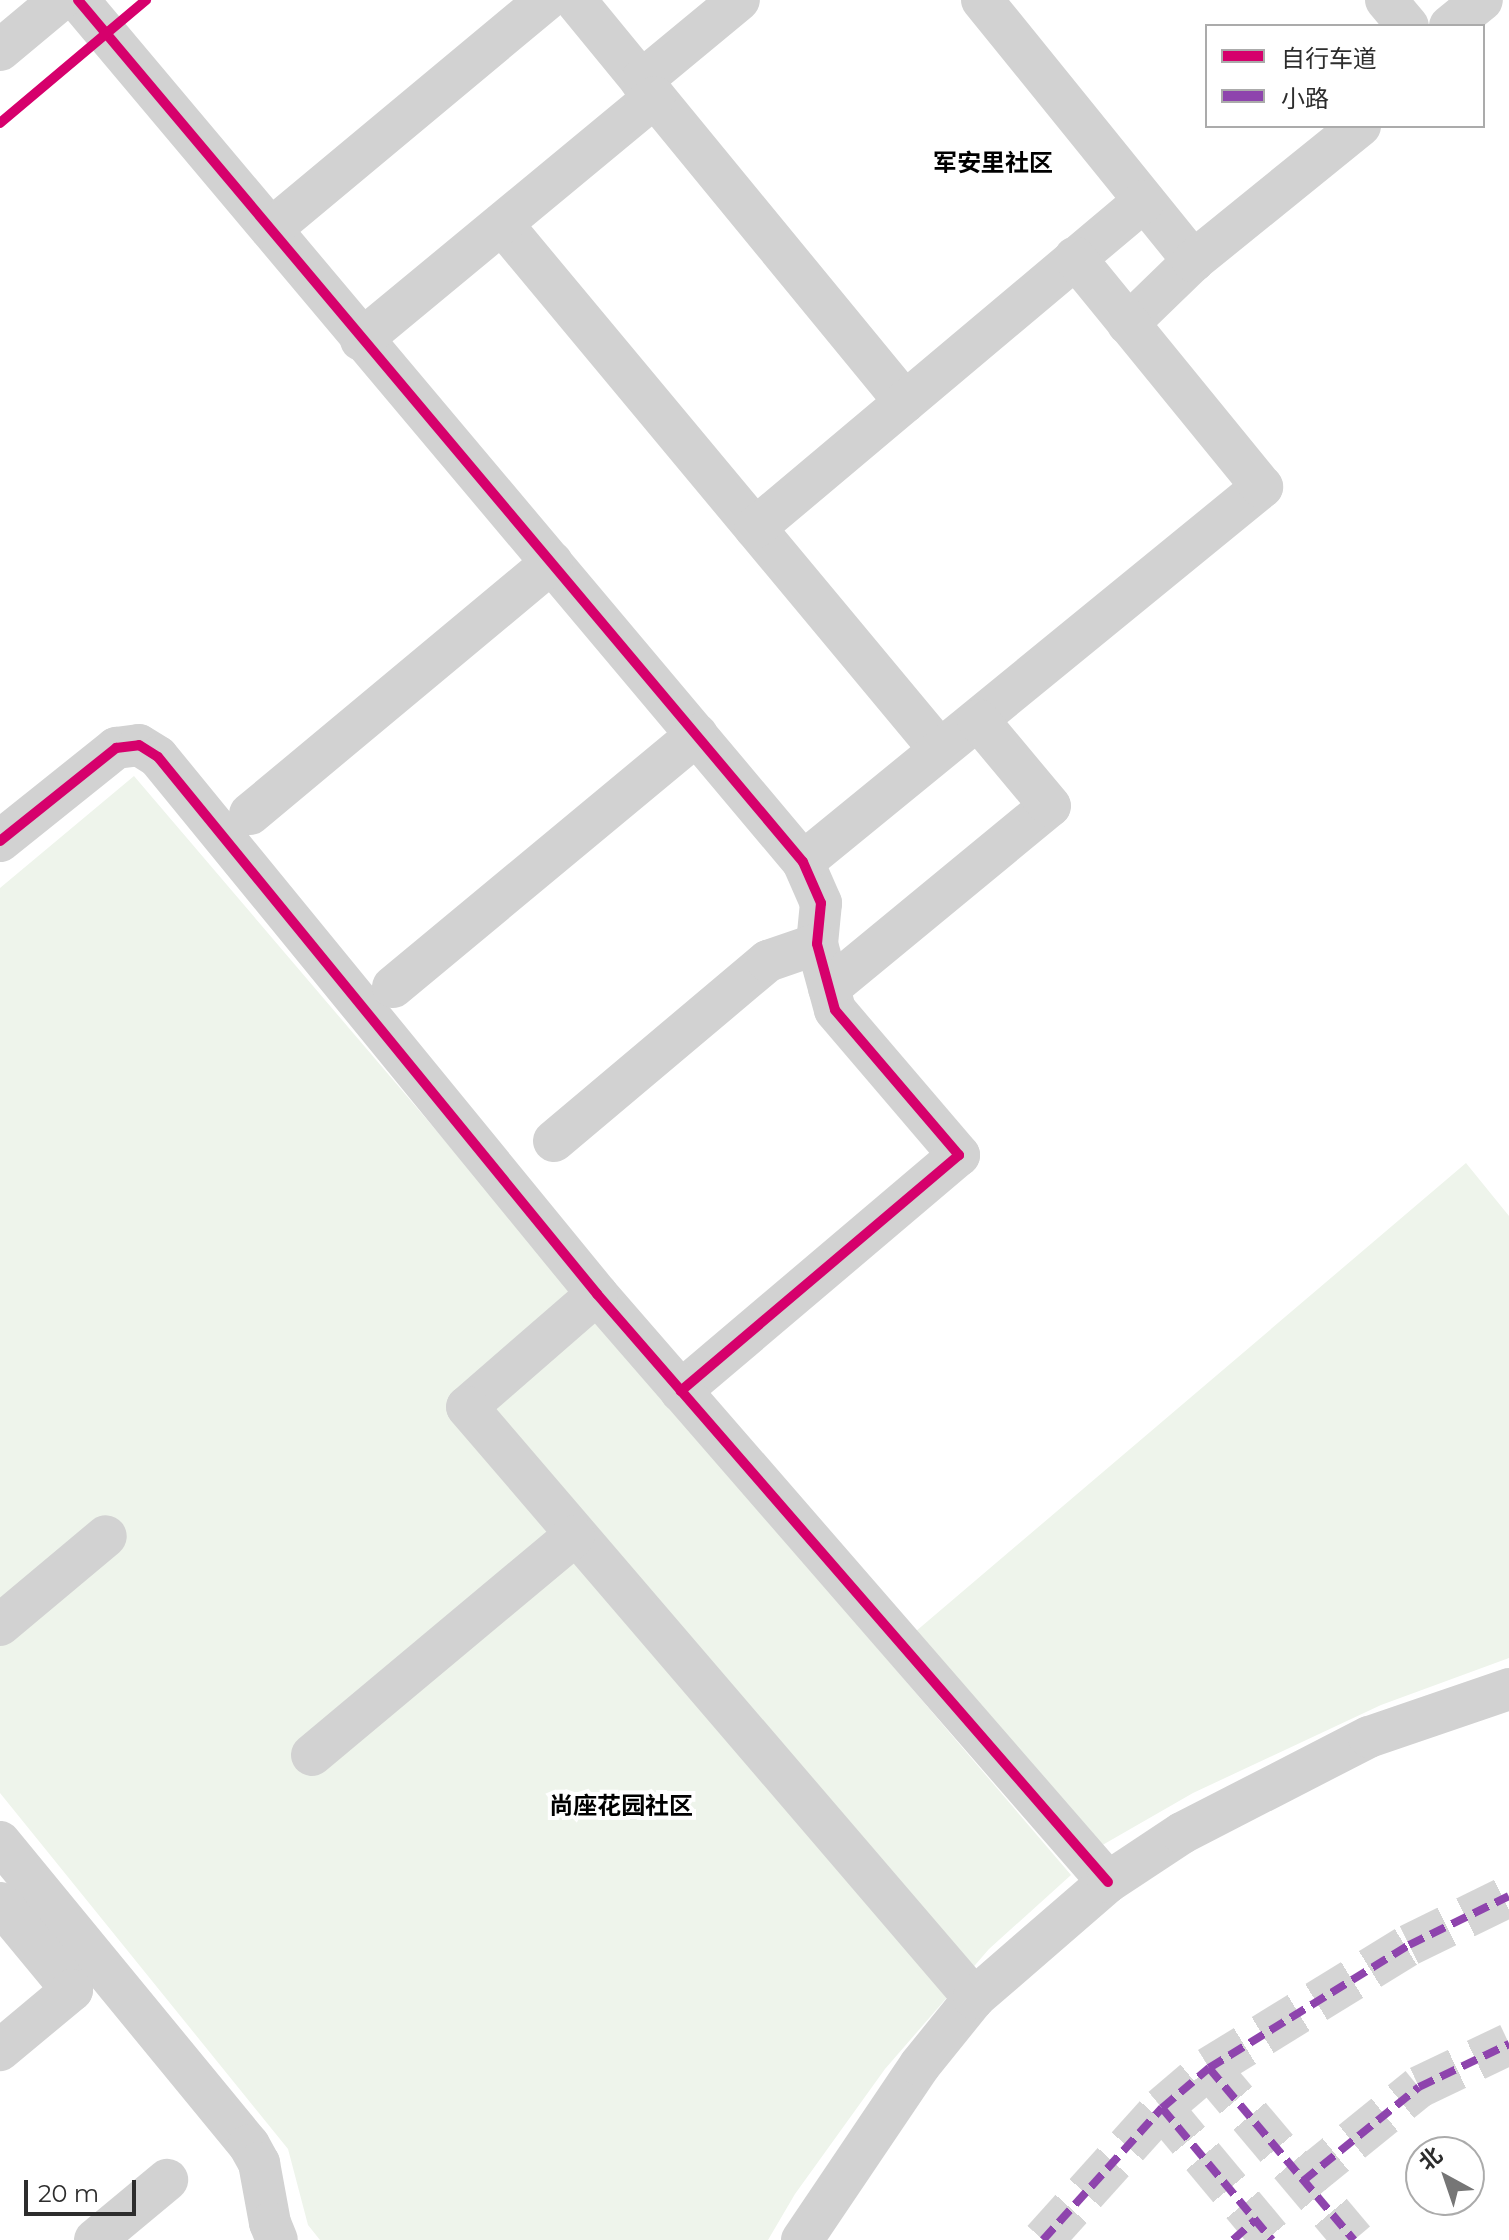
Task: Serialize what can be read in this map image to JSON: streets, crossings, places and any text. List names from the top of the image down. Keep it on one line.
{"districts":["军安里社区","尚座花园社区"],"legend":["自行车道","小路"],"scale_bar":"20 m","north":"top left"}
